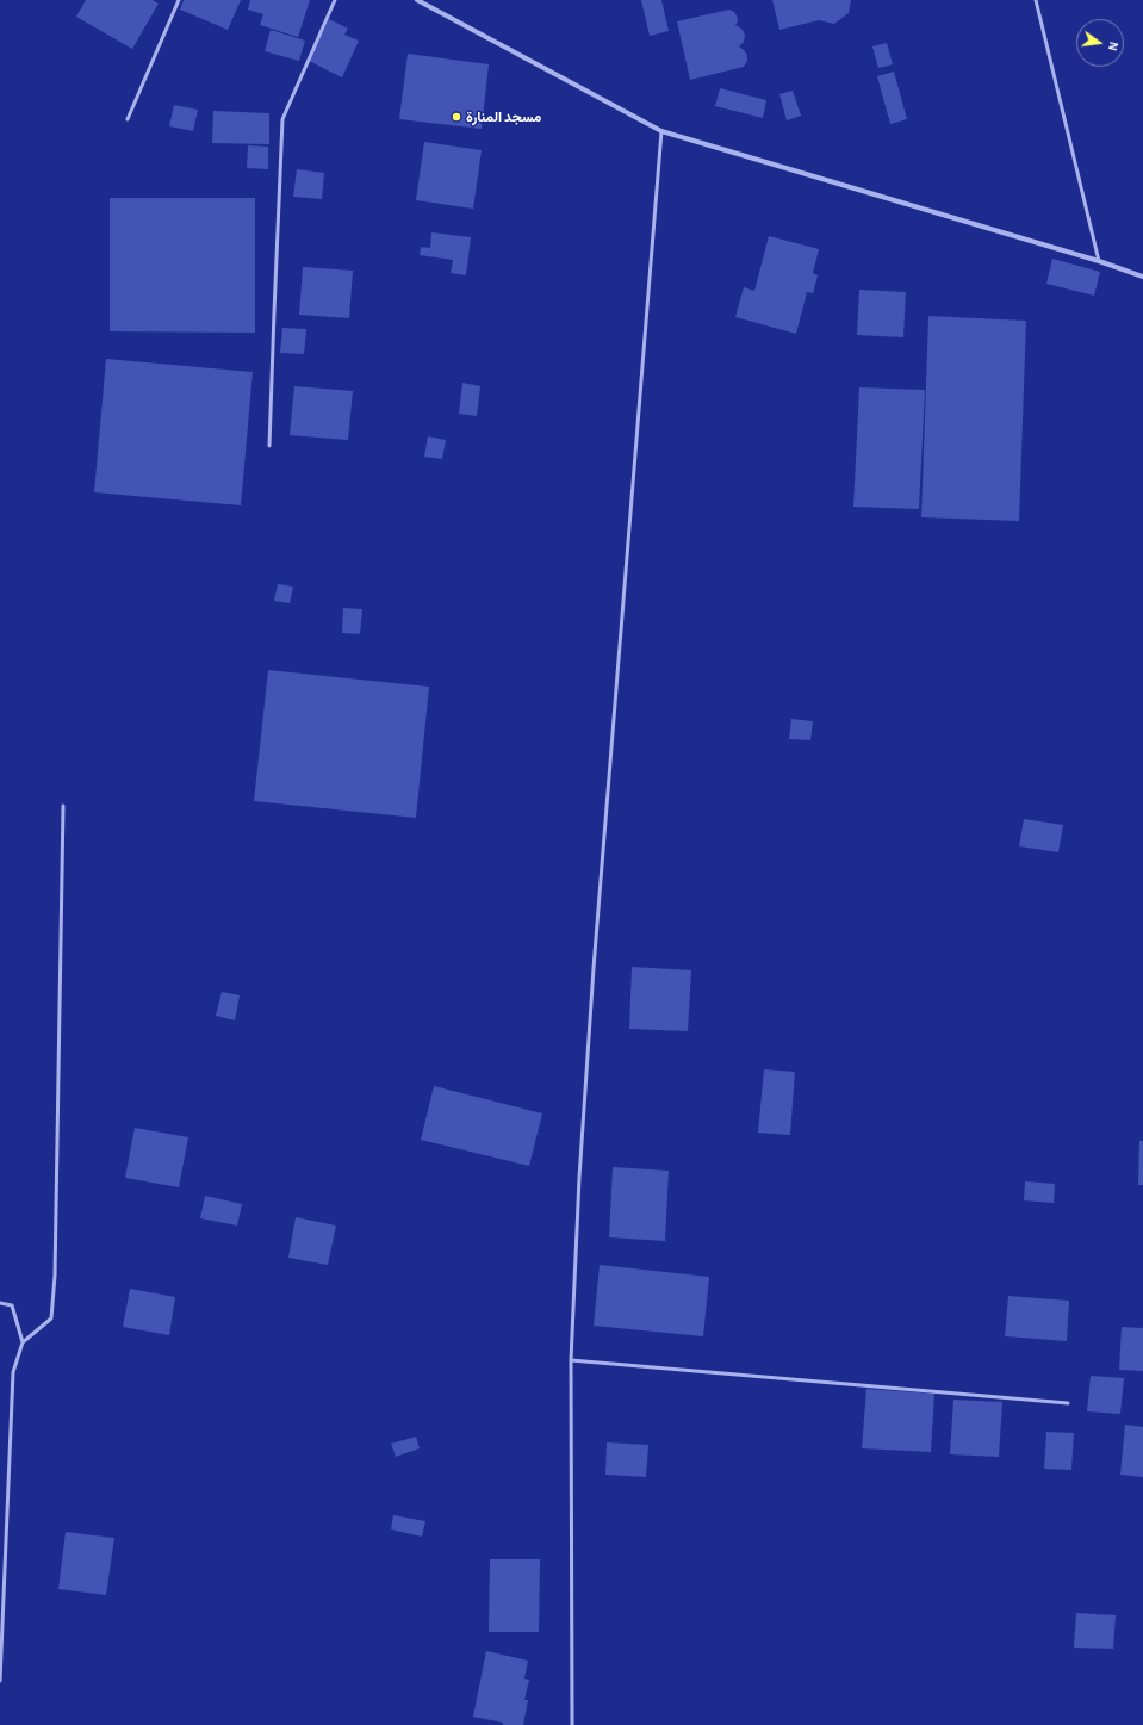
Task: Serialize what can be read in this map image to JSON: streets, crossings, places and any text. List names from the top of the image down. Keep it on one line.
{"places":["مسجد المنارة"],"north":"right"}
